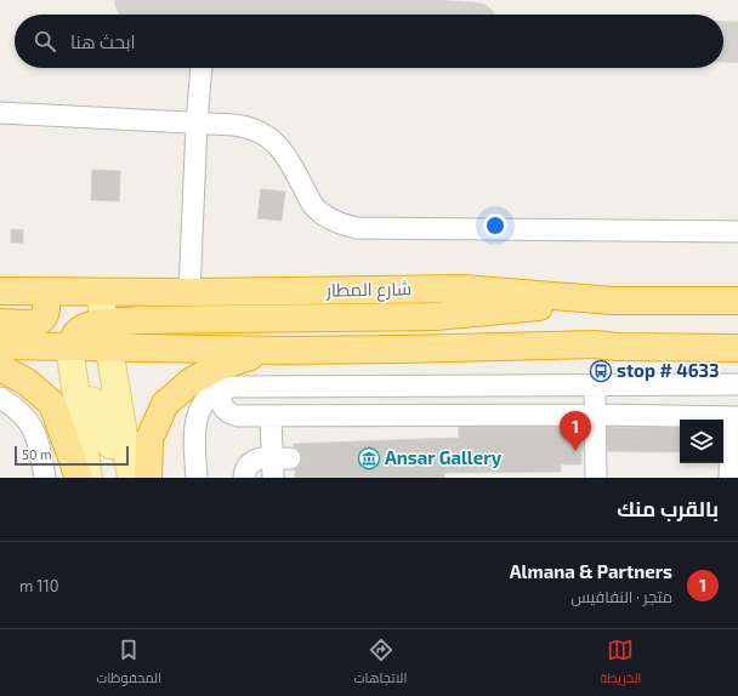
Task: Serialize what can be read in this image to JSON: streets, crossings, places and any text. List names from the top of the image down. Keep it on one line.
{"streets":{"highway":["شارع المطار"]},"places":{"bus stop":["stop # 4633"],"museum":["Ansar Gallery"]},"scale_bar":"50 m","page":{"search":"ابحث هنا","pins":"1","scale":"50 m","heading":"بالقرب منك","list":[{"mark":"1","name":"Almana & Partners","note":"متجر · النفافيس","value":"110 m"}],"nav":["الخريطة","الاتجاهات","المحفوظات"]}}
